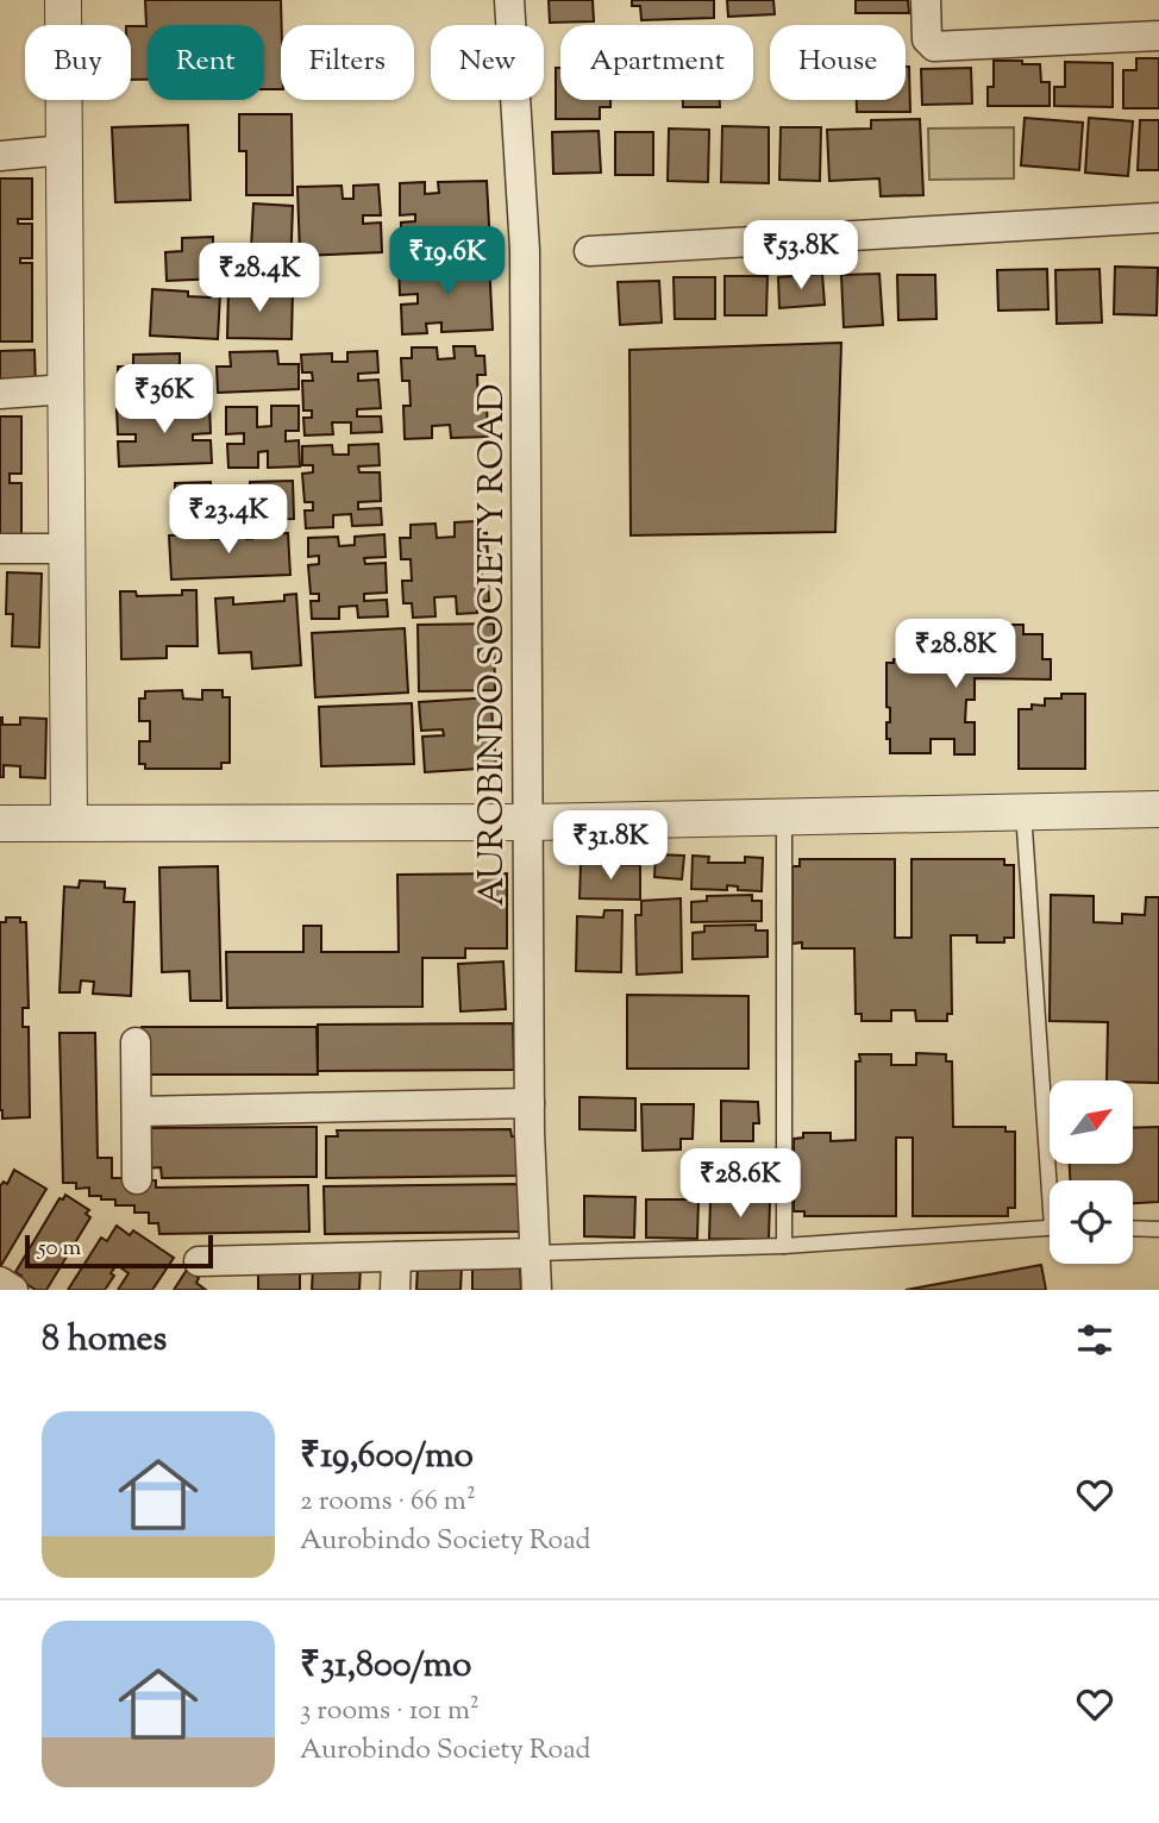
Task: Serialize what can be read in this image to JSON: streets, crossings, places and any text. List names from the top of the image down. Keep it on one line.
{"streets":{"street":["AUROBINDO SOCIETY ROAD"]},"scale_bar":"50 m","north":"top right","page":{"chip":["Buy","Rent","Filters","New","Apartment","House"],"price":["₹53.8K","₹19.6K","₹28.4K","₹36K","₹23.4K","₹28.8K","₹31.8K","₹28.6K"],"scale":"50 m","heading":"8 homes","list":[{"name":"₹19,600/mo","note":"2 rooms · 66 m² · Aurobindo Society Road"},{"name":"₹31,800/mo","note":"3 rooms · 101 m² · Aurobindo Society Road"}]}}
